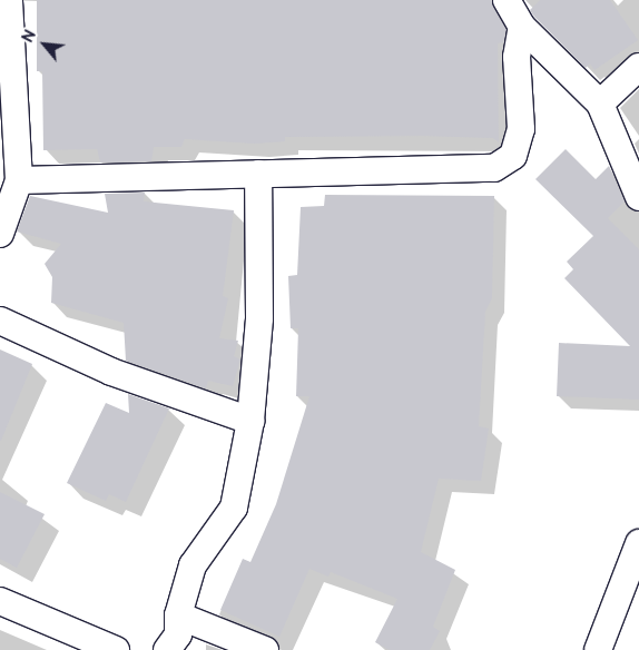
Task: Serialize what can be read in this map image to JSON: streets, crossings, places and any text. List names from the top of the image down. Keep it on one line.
{"north":"top left"}
